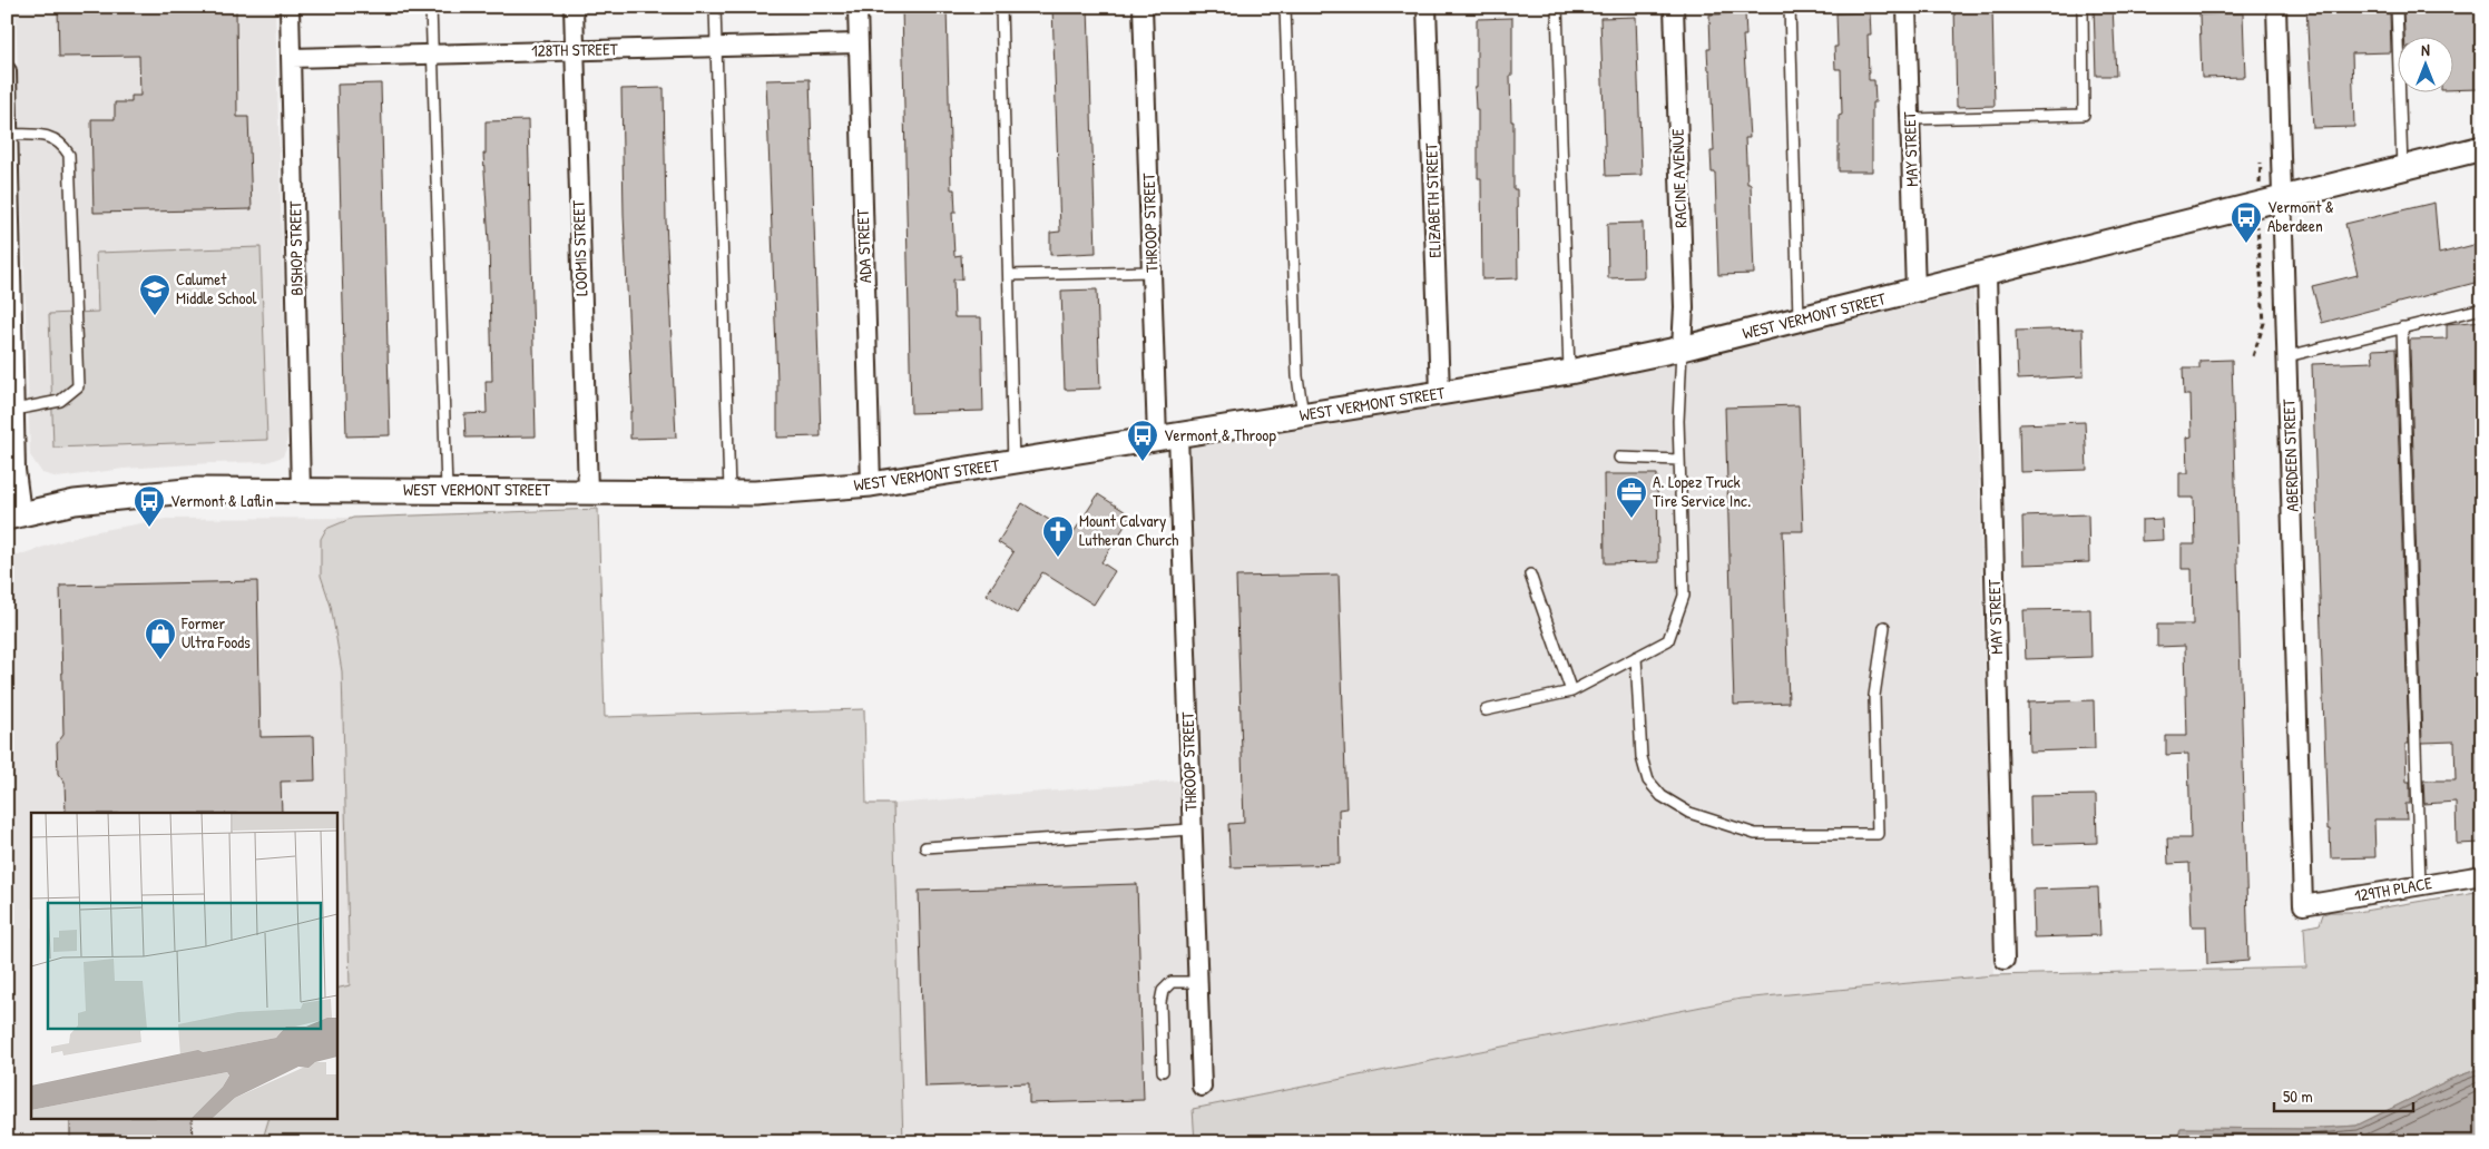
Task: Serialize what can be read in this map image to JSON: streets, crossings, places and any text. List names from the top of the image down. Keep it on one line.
{"streets":{"street":["128TH STREET","MAY STREET","RACINE AVENUE","ELIZABETH STREET","THROOP STREET","ADA STREET","BISHOP STREET","LOOMIS STREET","WEST VERMONT STREET","ABERDEEN STREET","129TH PLACE"]},"crossings":[["128TH STREET","ADA STREET"],["128TH STREET","BISHOP STREET"],["128TH STREET","LOOMIS STREET"],["MAY STREET","WEST VERMONT STREET"],["RACINE AVENUE","WEST VERMONT STREET"],["ELIZABETH STREET","WEST VERMONT STREET"],["THROOP STREET","WEST VERMONT STREET"],["ADA STREET","WEST VERMONT STREET"],["BISHOP STREET","WEST VERMONT STREET"],["LOOMIS STREET","WEST VERMONT STREET"],["WEST VERMONT STREET","ABERDEEN STREET"],["ABERDEEN STREET","129TH PLACE"]],"places":{"bus stop":["Vermont & Aberdeen","Vermont & Throop","Vermont & Laflin"],"school or university":["Calumet Middle School"],"office":["A. Lopez Truck Tire Service Inc."],"church":["Mount Calvary Lutheran Church"],"shop":["Former Ultra Foods"]},"scale_bar":"50 m","north":"top"}
